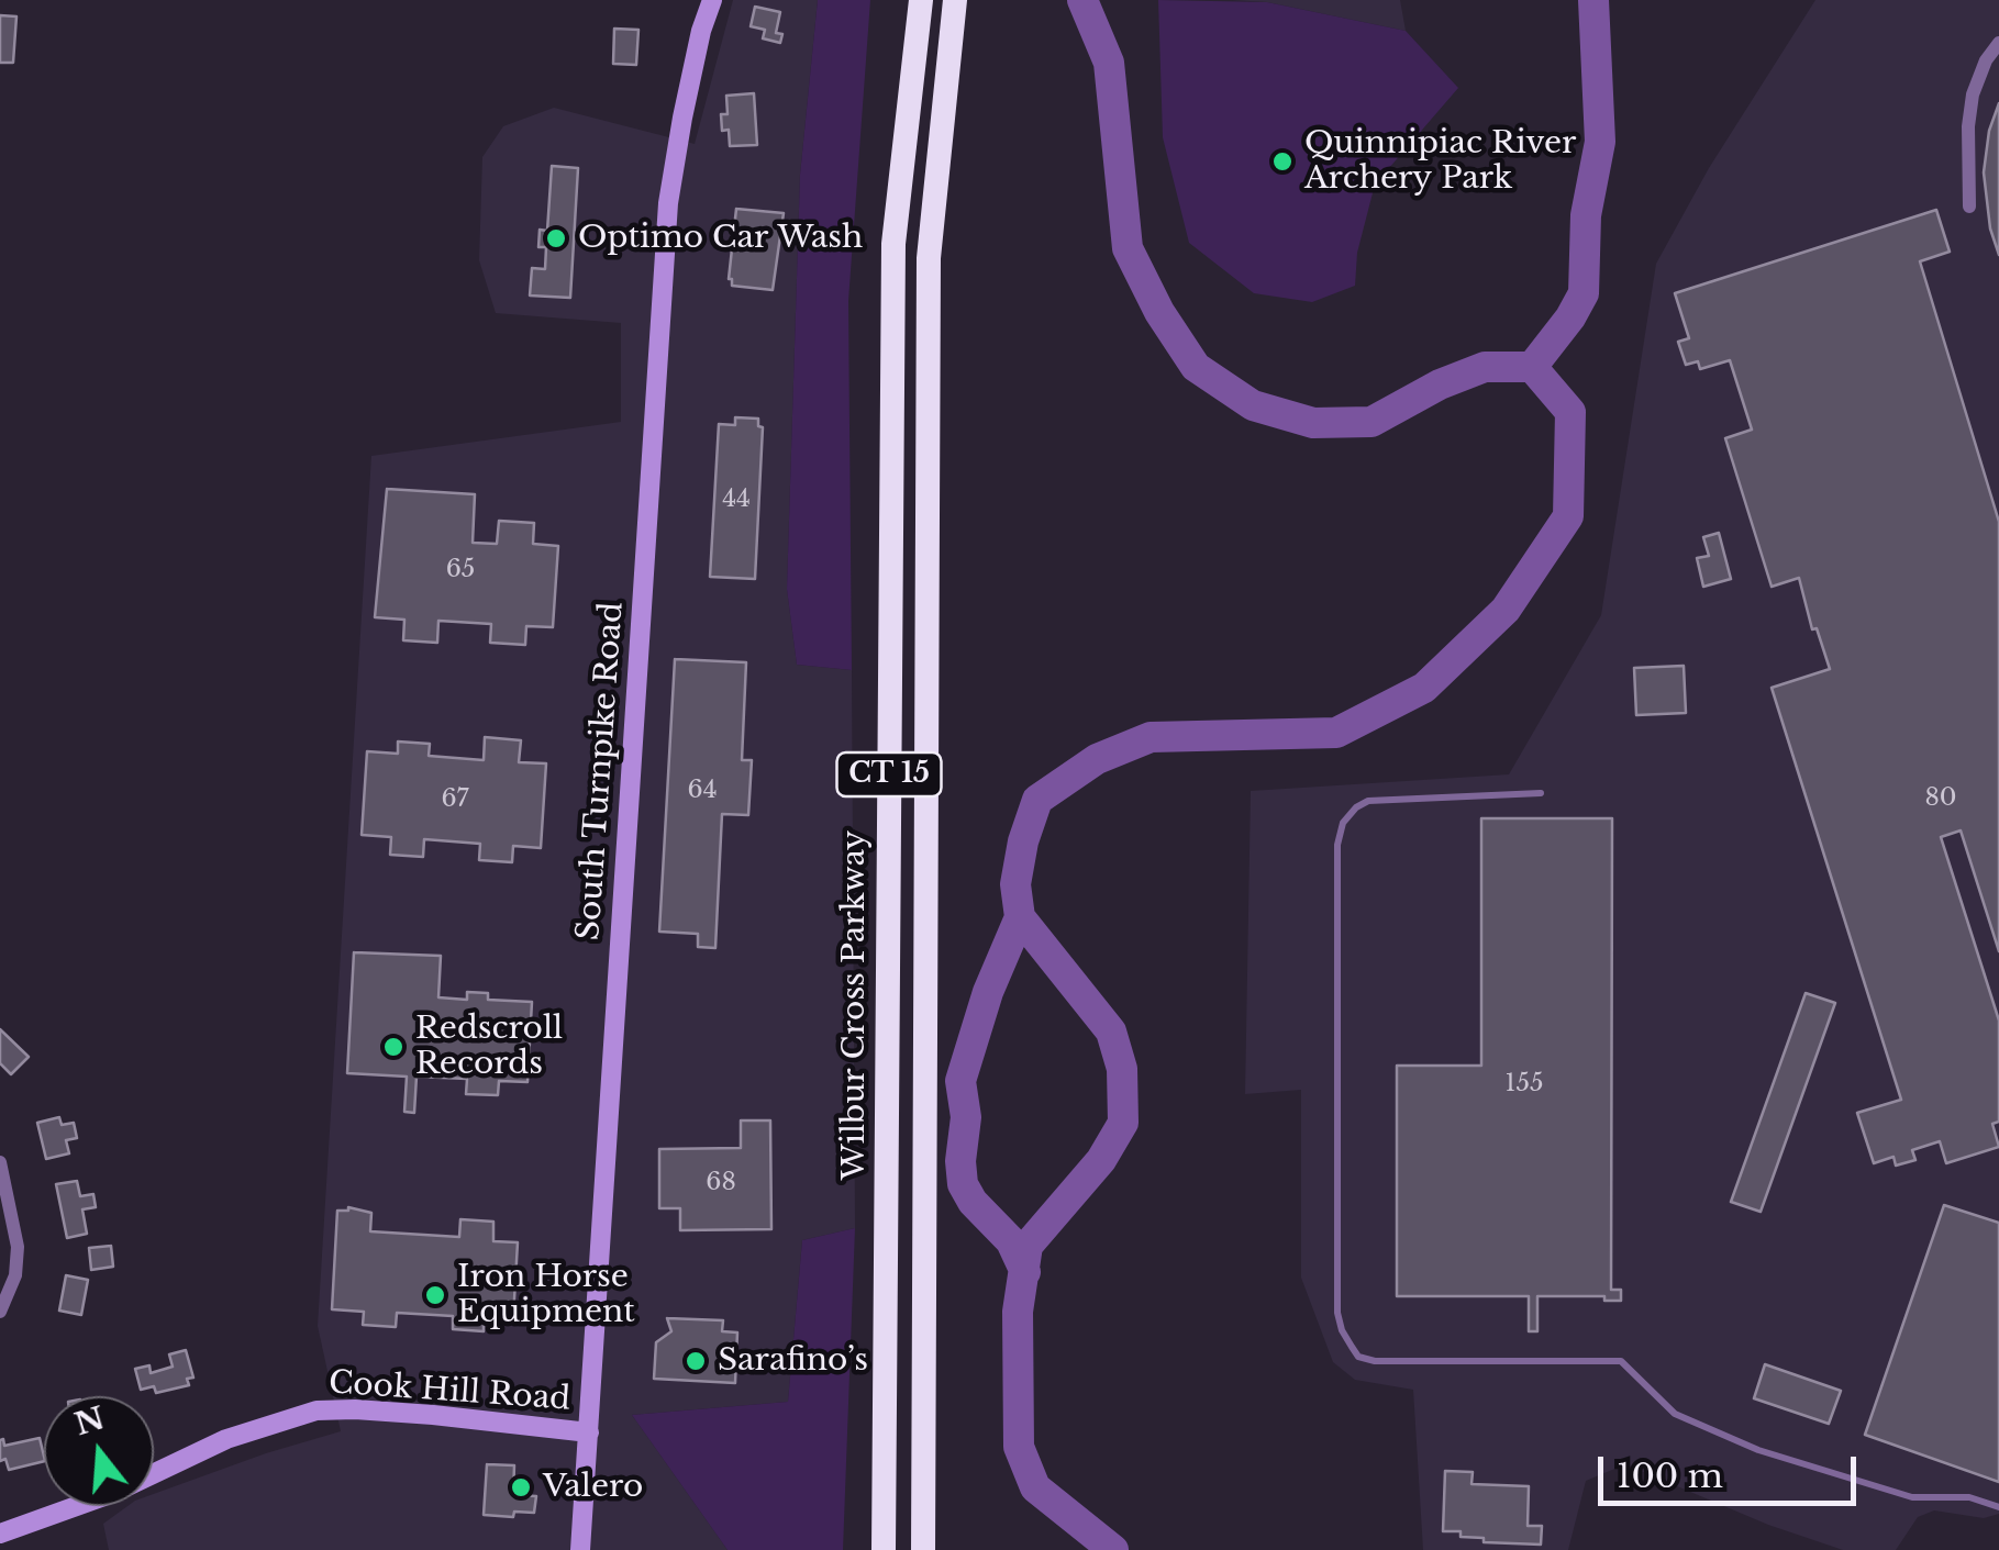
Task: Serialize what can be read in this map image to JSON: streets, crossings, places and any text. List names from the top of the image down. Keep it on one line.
{"streets":{"highway":["CT 15","Wilbur Cross Parkway"],"main road":["South Turnpike Road","Cook Hill Road"]},"crossings":[["South Turnpike Road","Cook Hill Road"]],"places":["Quinnipiac River Archery Park","Optimo Car Wash","Redscroll Records","Iron Horse Equipment","Sarafino’s","Valero"],"house_numbers":["44","65","64","80","67","155","68"],"scale_bar":"100 m","north":"top"}
